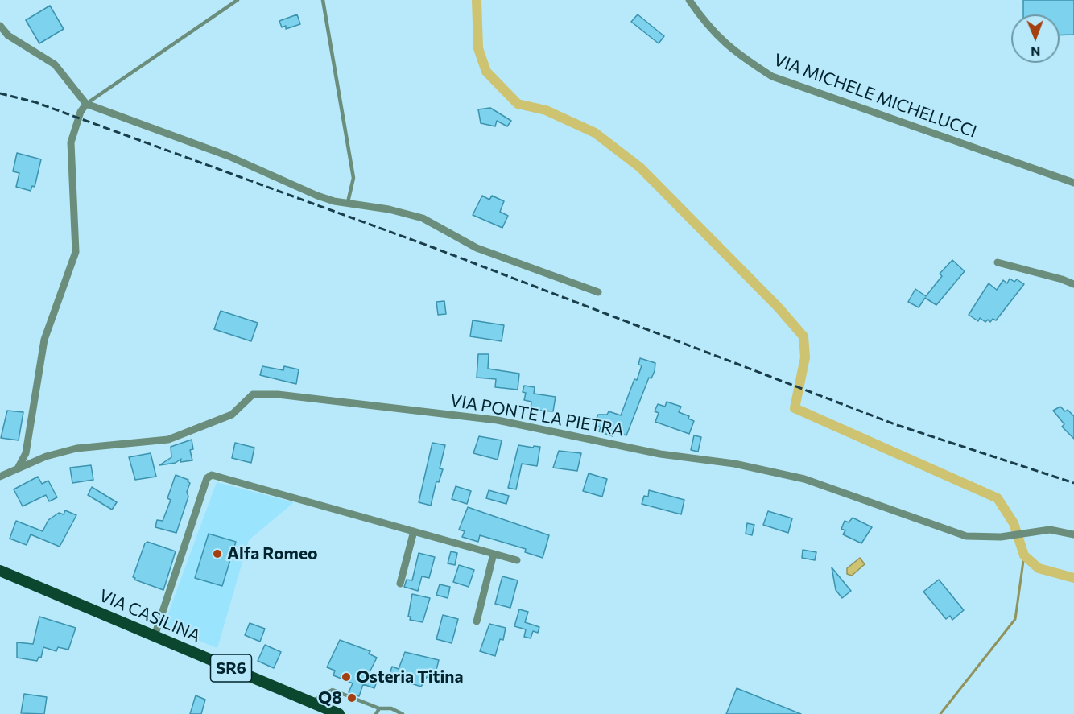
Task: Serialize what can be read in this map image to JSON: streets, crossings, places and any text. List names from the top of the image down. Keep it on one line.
{"streets":{"main road":["VIA CASILINA","SR6"],"street":["VIA MICHELE MICHELUCCI","VIA PONTE LA PIETRA"]},"places":["Alfa Romeo","Osteria Titina","Q8"],"north":"bottom"}
